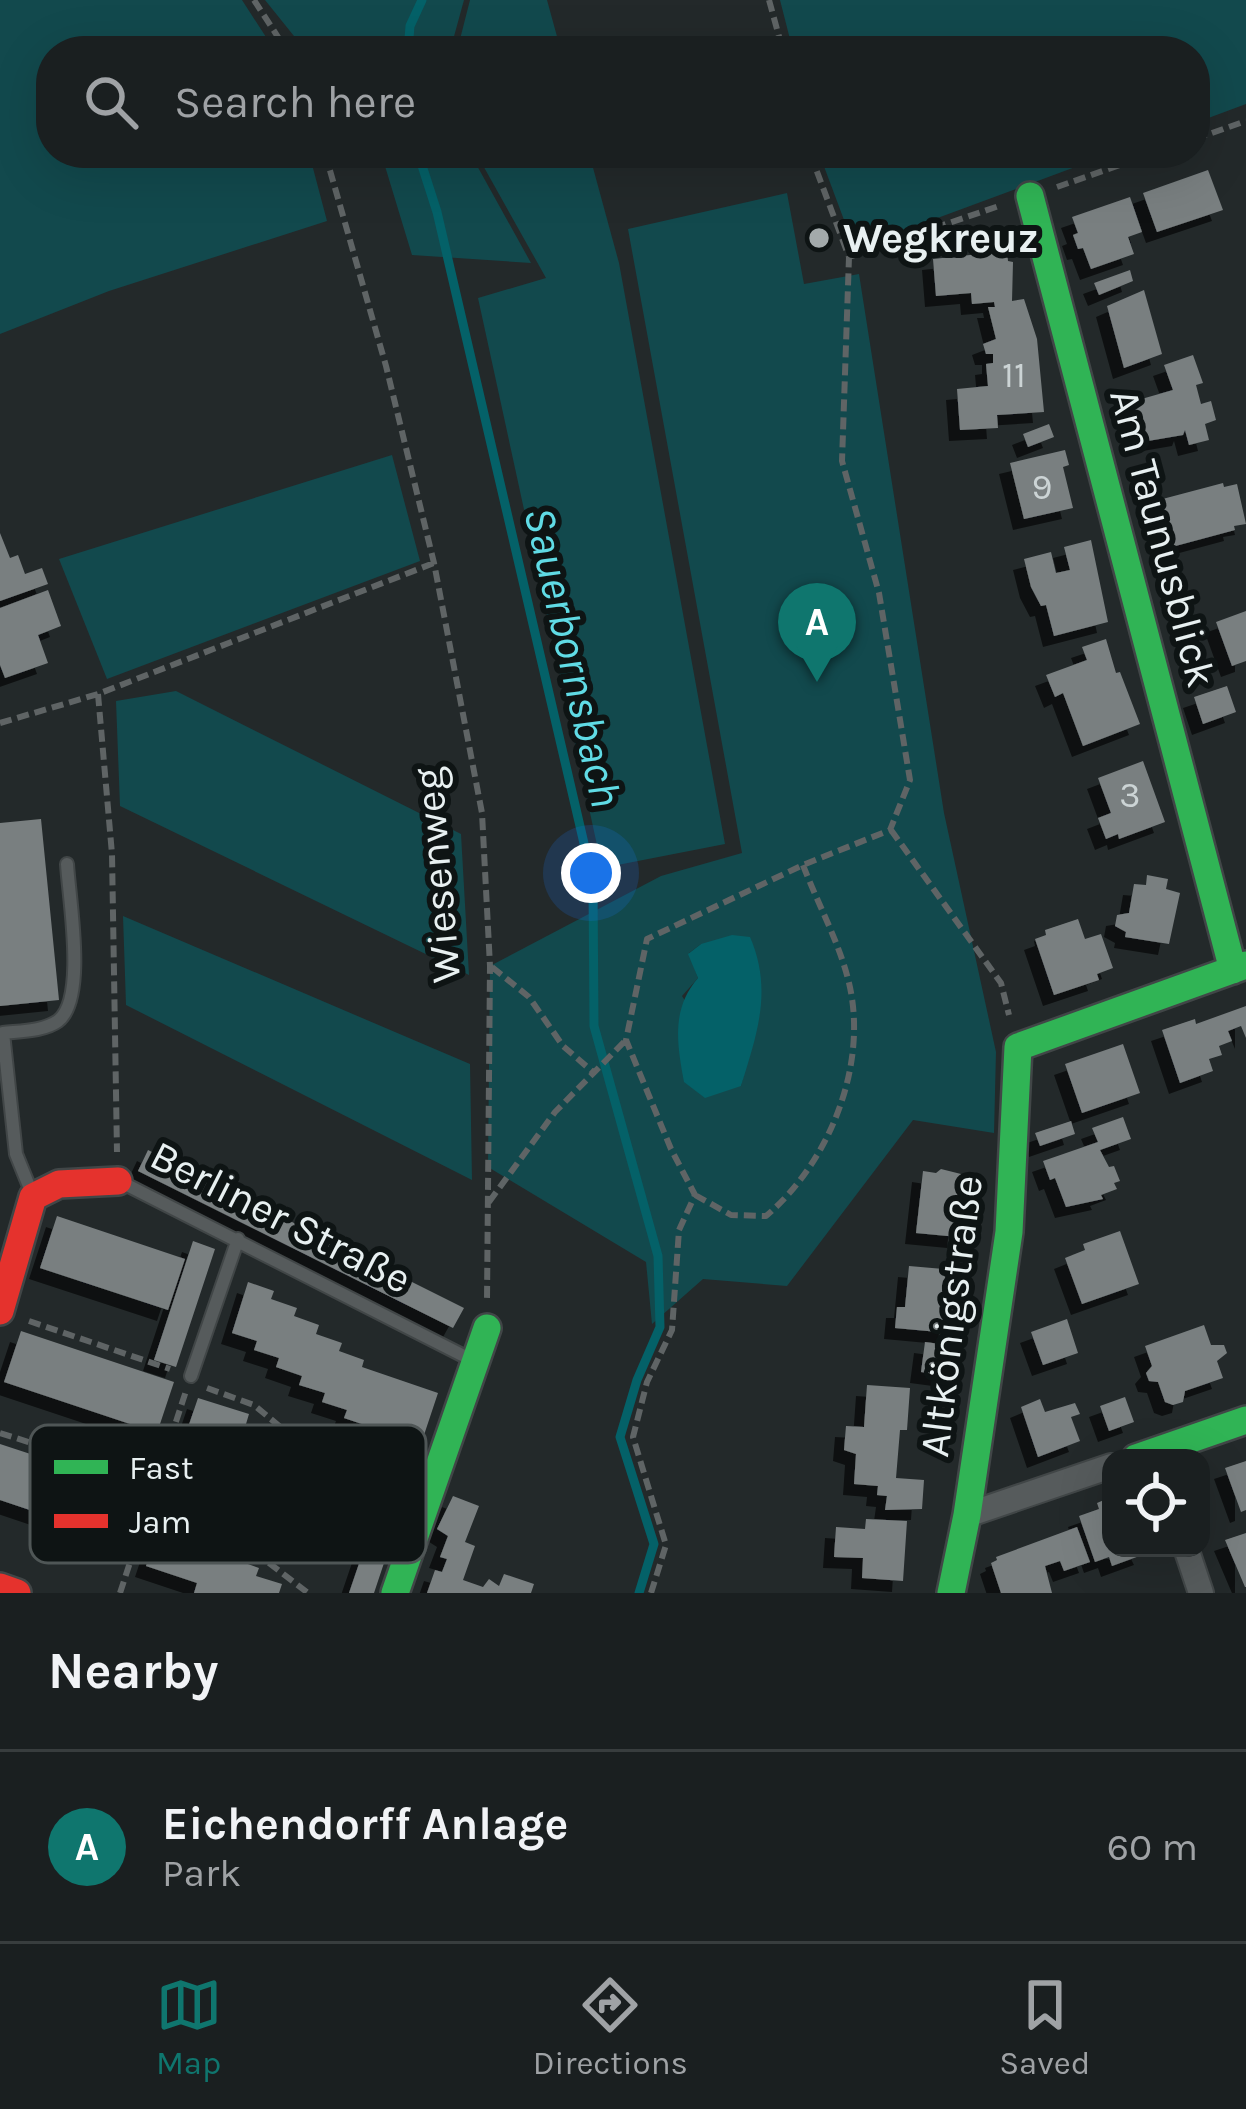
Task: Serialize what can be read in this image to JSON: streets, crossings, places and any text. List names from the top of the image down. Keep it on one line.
{"streets":{"street":["Am Taunusblick","Berliner Straße","Altkönigstraße"],"path":["Wiesenweg"]},"crossings":[["Am Taunusblick","Altkönigstraße"]],"water":["Sauerbornsbach"],"places":["Wegkreuz"],"house_numbers":["11","9","3"],"legend":["Fast","Jam"],"page":{"search":"Search here","pins":"A","heading":"Nearby","list":[{"mark":"A","name":"Eichendorff Anlage","note":"Park","value":"60 m"}],"nav":["Map","Directions","Saved"]}}
